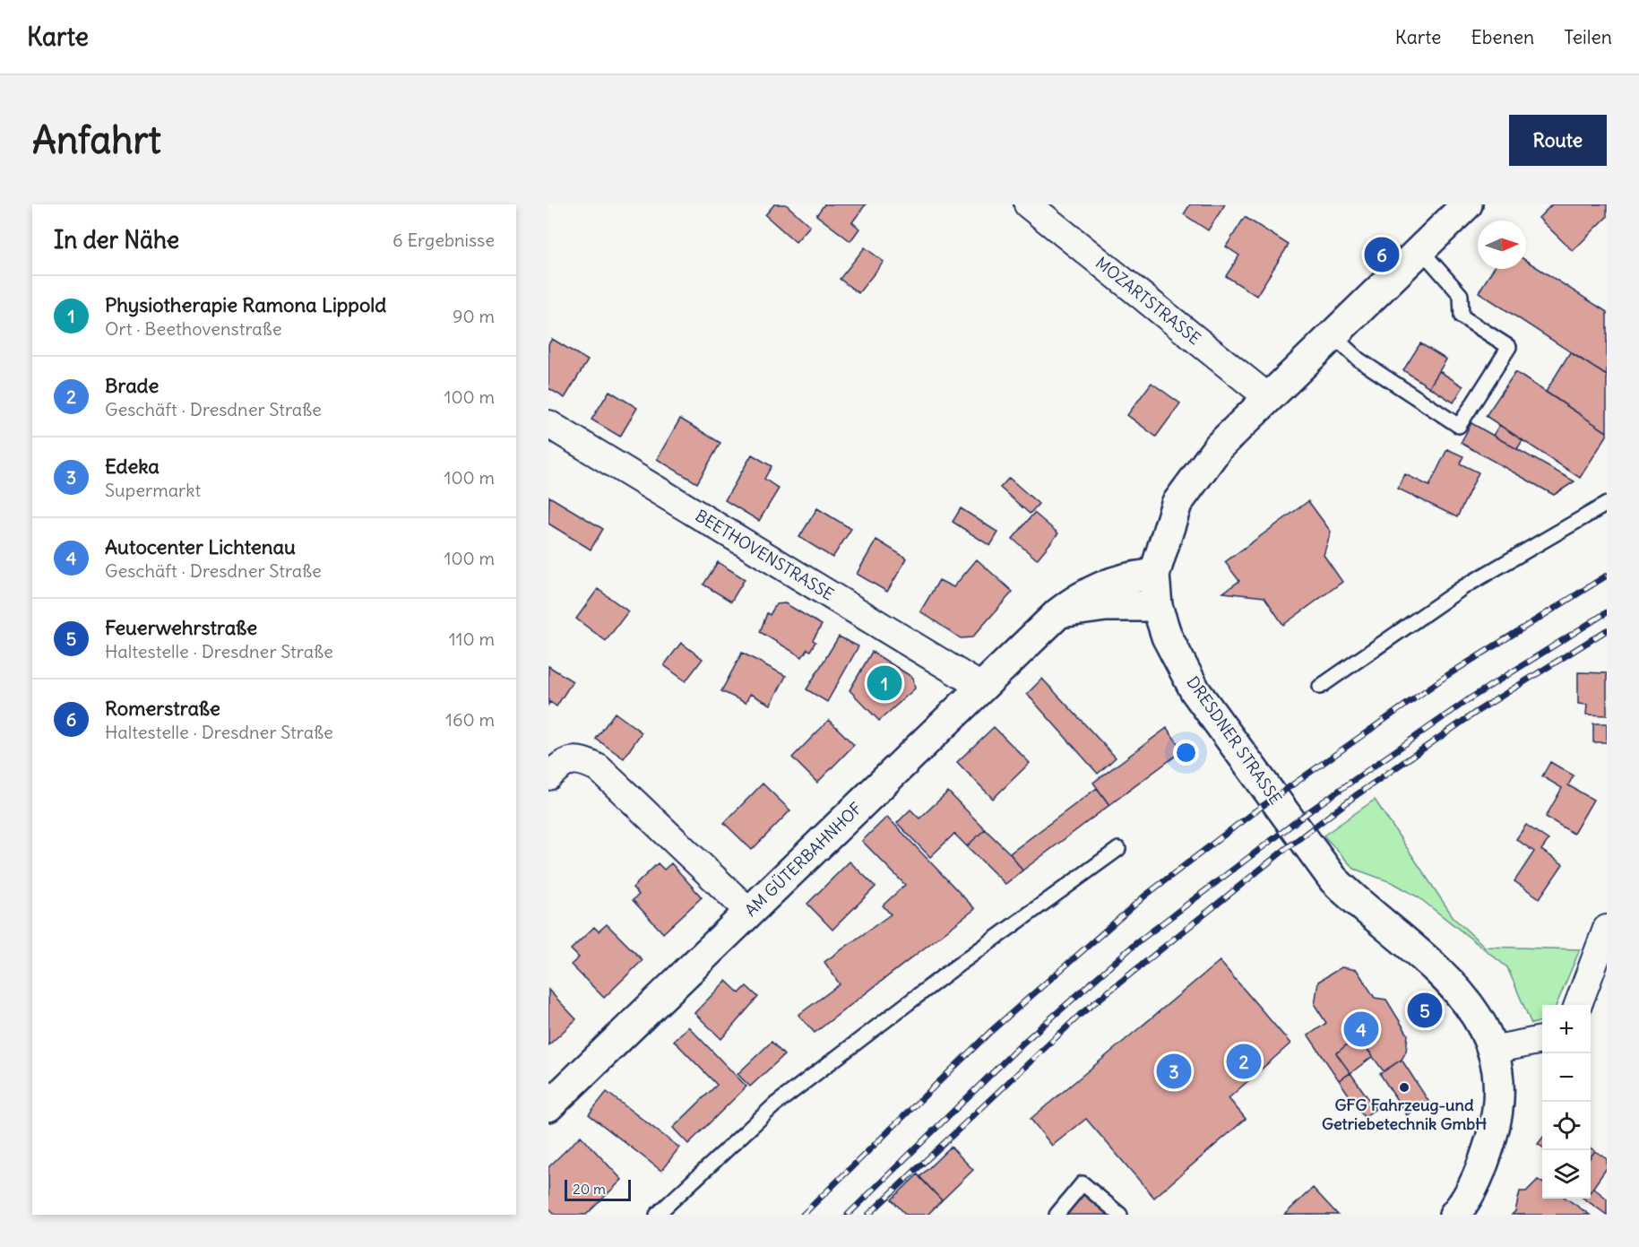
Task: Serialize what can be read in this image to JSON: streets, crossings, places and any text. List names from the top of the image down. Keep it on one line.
{"streets":{"main road":["DRESDNER STRASSE","AM GÜTERBAHNHOF"],"street":["MOZARTSTRASSE","BEETHOVENSTRASSE"]},"crossings":[["MOZARTSTRASSE","DRESDNER STRASSE"],["BEETHOVENSTRASSE","AM GÜTERBAHNHOF"],["DRESDNER STRASSE","AM GÜTERBAHNHOF"]],"places":["GFG Fahrzeug-und Getriebetechnik GmbH"],"scale_bar":"20 m","north":"right","page":{"header":"Karte","nav":["Karte","Ebenen","Teilen"],"buttons":"Route","title":"Anfahrt","heading":["In der Nähe","6 Ergebnisse"],"pins":["6","1","5","4","2","3"],"list":[{"mark":"1","name":"Physiotherapie Ramona Lippold","note":"Ort · Beethovenstraße","value":"90 m"},{"mark":"2","name":"Brade","note":"Geschäft · Dresdner Straße","value":"100 m"},{"mark":"3","name":"Edeka","note":"Supermarkt","value":"100 m"},{"mark":"4","name":"Autocenter Lichtenau","note":"Geschäft · Dresdner Straße","value":"100 m"},{"mark":"5","name":"Feuerwehrstraße","note":"Haltestelle · Dresdner Straße","value":"110 m"},{"mark":"6","name":"Romerstraße","note":"Haltestelle · Dresdner Straße","value":"160 m"}],"map_buttons":["+","−"],"scale":"20 m"}}
